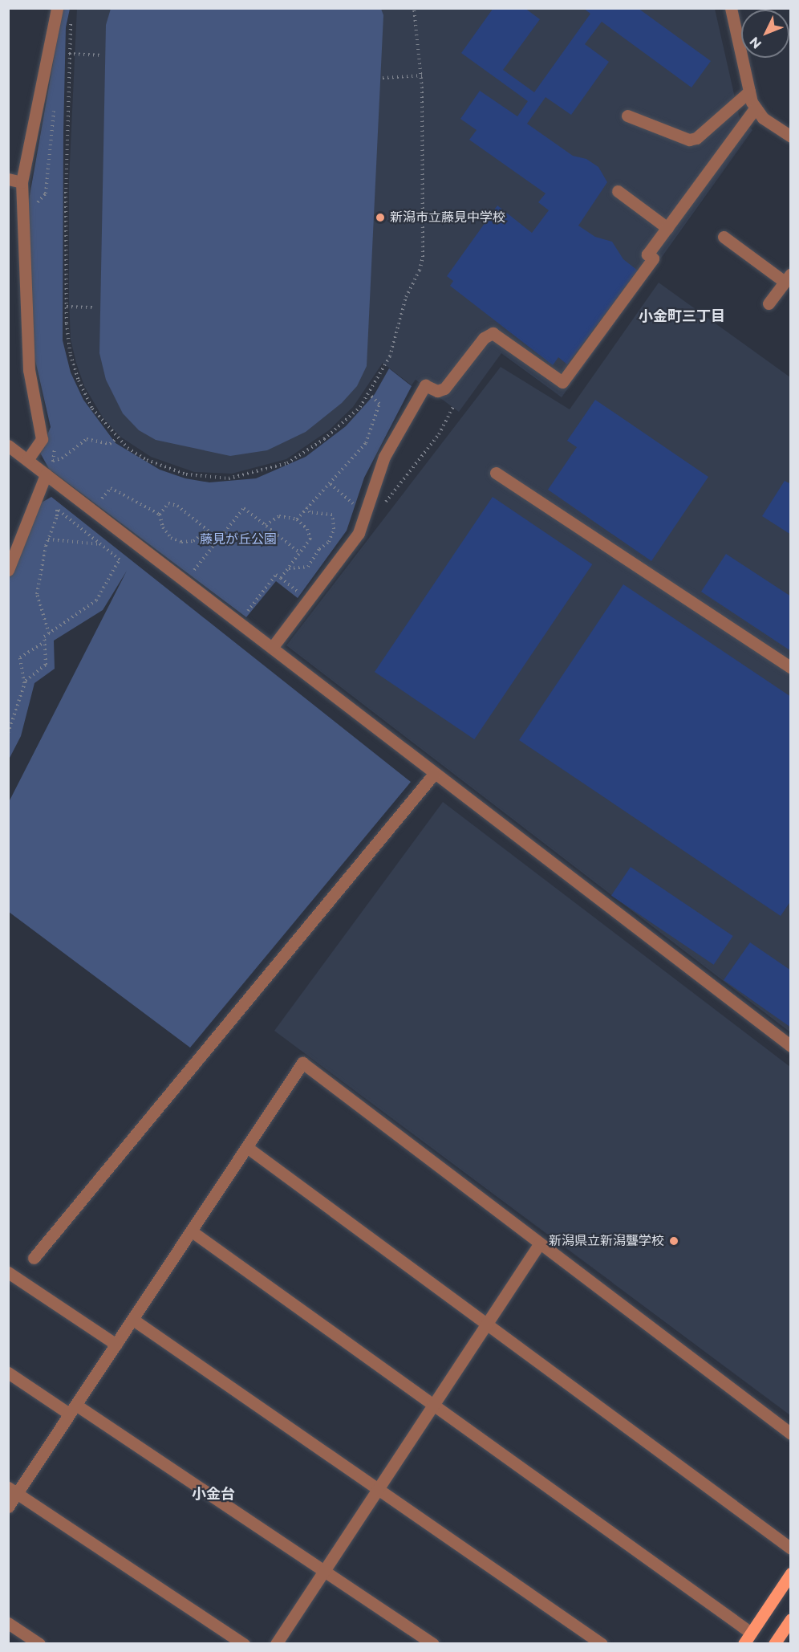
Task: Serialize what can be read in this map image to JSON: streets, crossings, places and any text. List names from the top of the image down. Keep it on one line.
{"districts":["小金町三丁目","小金台"],"parks":["藤見が丘公園"],"places":["新潟市立藤見中学校","新潟県立新潟聾学校"],"north":"bottom left"}
